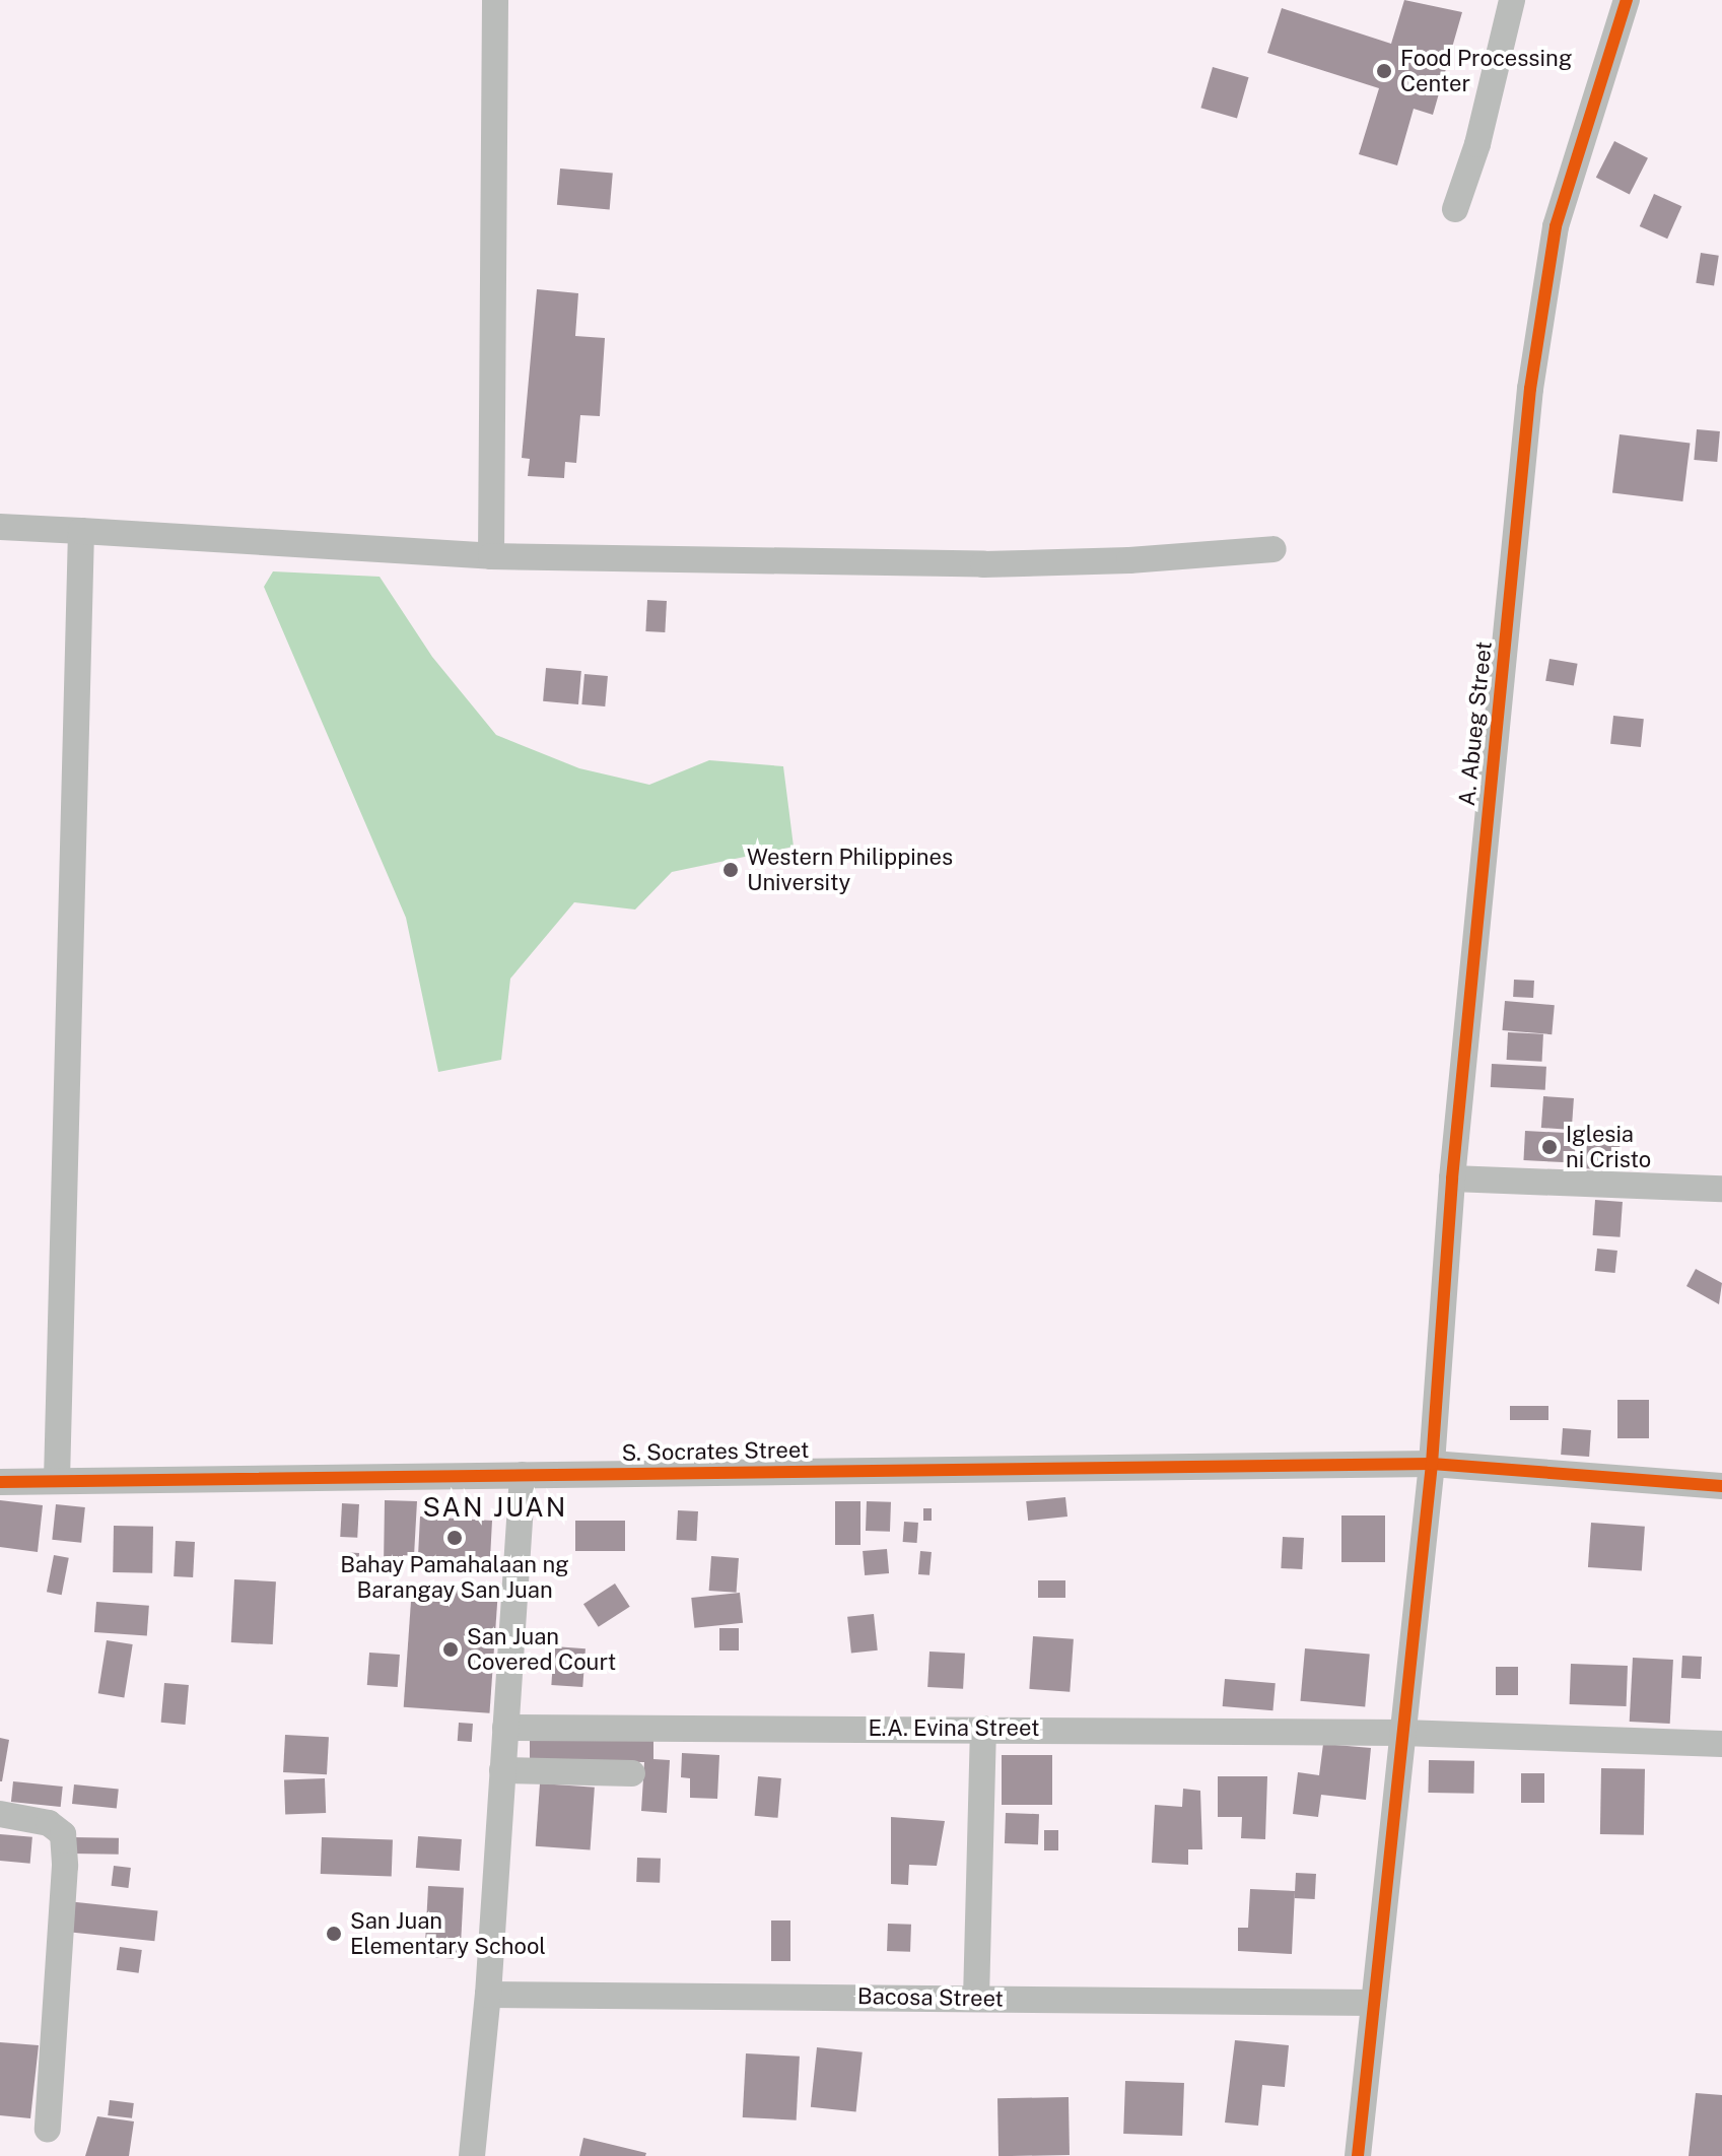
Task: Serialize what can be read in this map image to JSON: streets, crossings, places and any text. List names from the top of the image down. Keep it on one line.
{"streets":{"street":["A. Abueg Street","S. Socrates Street","E.A. Evina Street","Bacosa Street"]},"crossings":[["A. Abueg Street","S. Socrates Street"],["A. Abueg Street","E.A. Evina Street"],["A. Abueg Street","Bacosa Street"]],"districts":["SAN JUAN"],"places":["Food Processing Center","Western Philippines University","Iglesia ni Cristo","Bahay Pamahalaan ng Barangay San Juan","San Juan Covered Court","San Juan Elementary School"]}
